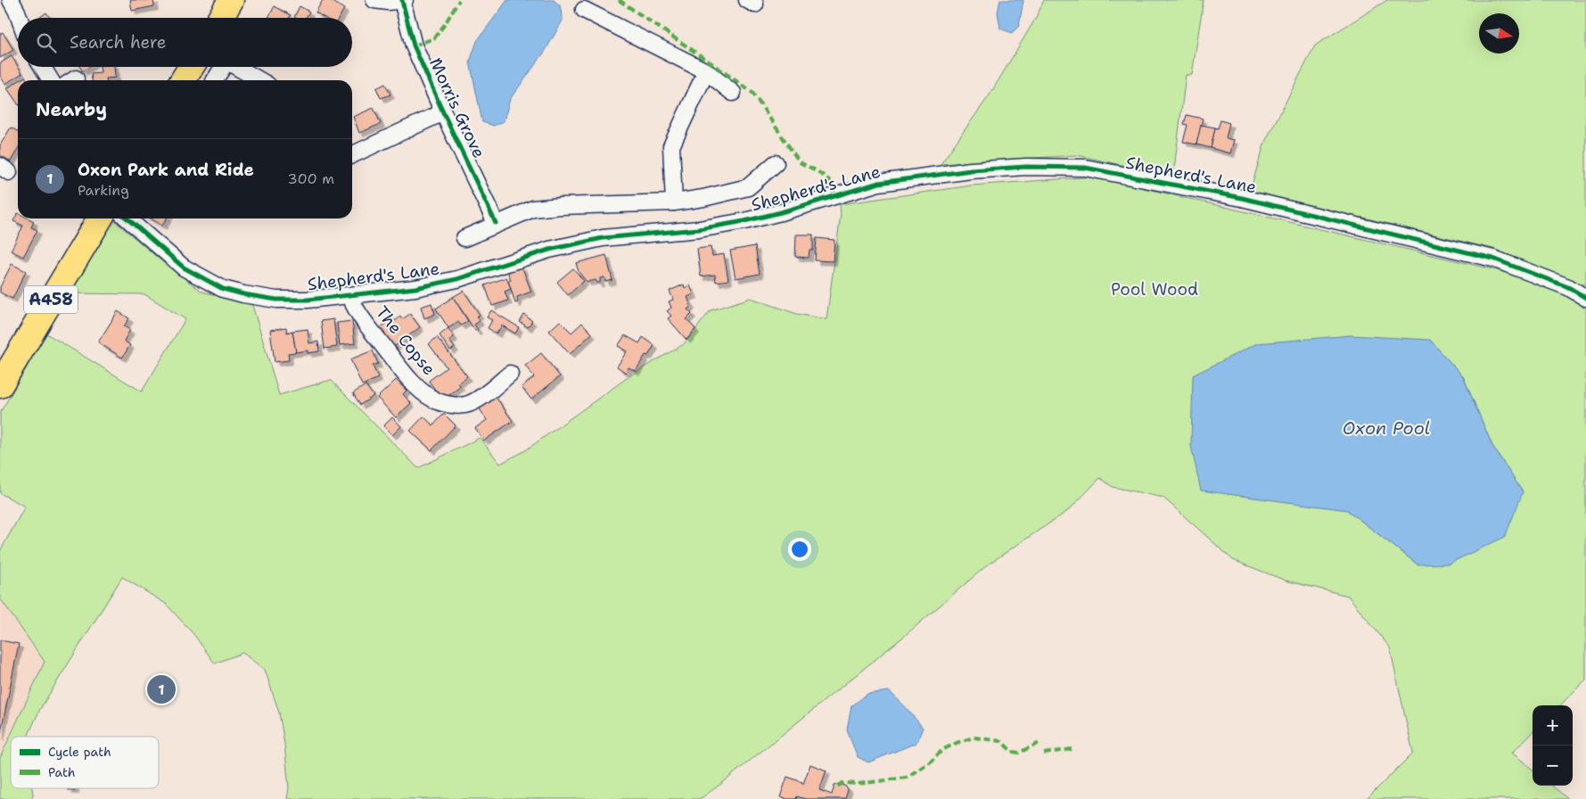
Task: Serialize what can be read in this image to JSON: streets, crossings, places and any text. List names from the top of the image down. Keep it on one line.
{"streets":{"main road":["A458"],"street":["Morris Grove","Shepherd's Lane","The Copse"]},"crossings":[["Shepherd's Lane","The Copse"]],"water":["Oxon Pool"],"parks":["Pool Wood"],"legend":["Cycle path","Path"],"north":"right","page":{"search":"Search here","heading":"Nearby","list":[{"mark":"1","name":"Oxon Park and Ride","note":"Parking","value":"300 m"}],"pins":"1","map_buttons":["+","−"]}}
